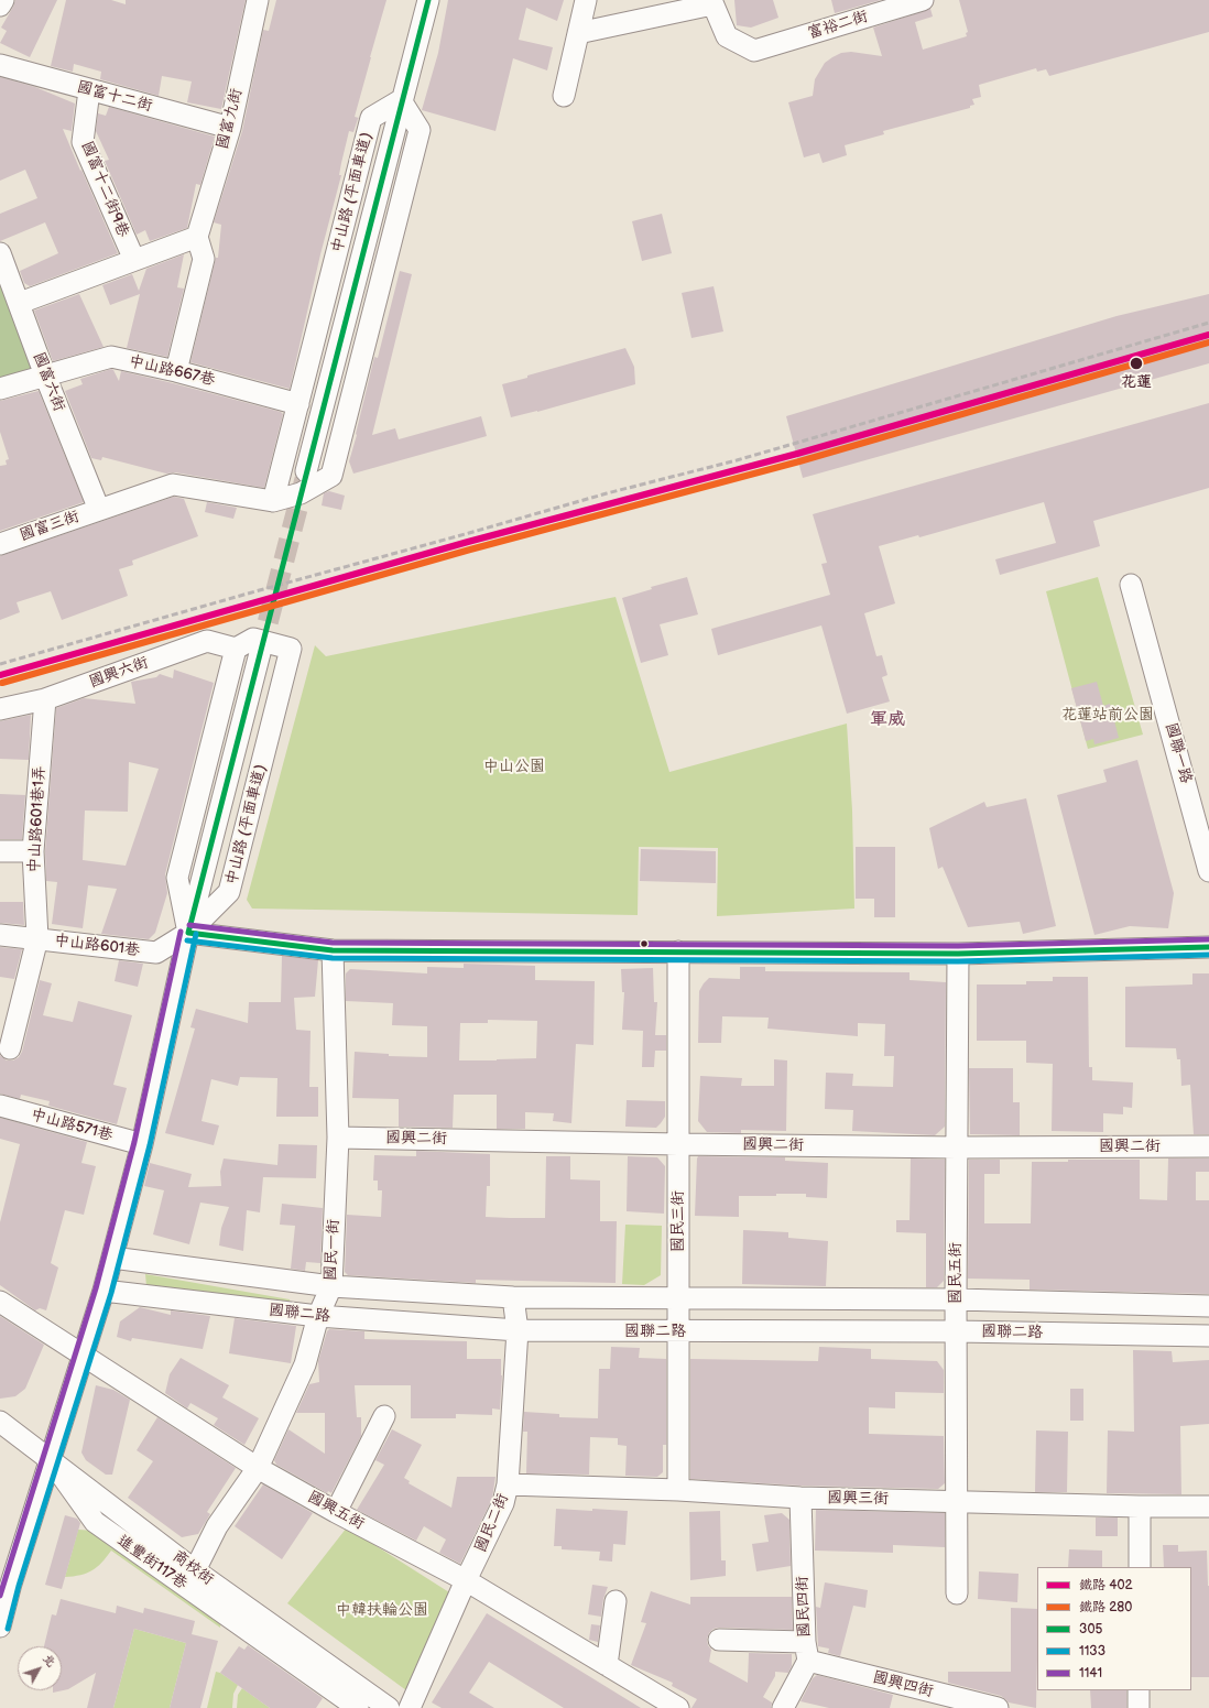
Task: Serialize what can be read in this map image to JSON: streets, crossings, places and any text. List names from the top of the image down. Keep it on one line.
{"streets":{"street":["富裕二街","國富十二街","國富九街","國富十二街9巷","中山路 (平面車道)","中山路667巷","國富六街","國富三街","國興六街","國聯一路","中山路601巷1弄","中山路601巷","中山路571巷","國興二街","國民三街","國民一街","國民五街","國聯二路","國興三街","國興五街","國民二街","進豐街117巷","商校街","國民四街","國興四街"]},"crossings":[["國富十二街","國富九街"],["國富十二街","國富十二街9巷"],["中山路 (平面車道)","中山路667巷"],["中山路 (平面車道)","國富三街"],["中山路 (平面車道)","國興六街"],["中山路 (平面車道)","中山路601巷"],["中山路667巷","國富六街"],["國富六街","國富三街"],["國興六街","中山路601巷1弄"],["中山路601巷1弄","中山路601巷"],["國興二街","國民三街"],["國興二街","國民一街"],["國興二街","國民五街"],["國民三街","國聯二路"],["國民三街","國興三街"],["國民一街","國聯二路"],["國民一街","國興五街"],["國民一街","商校街"],["國民五街","國聯二路"],["國民五街","國興三街"],["國聯二路","國民二街"],["國興三街","國民二街"],["國興三街","國民四街"],["國興五街","國民二街"],["進豐街117巷","商校街"],["國民四街","國興四街"]],"districts":["軍威"],"parks":["花蓮站前公園","中山公園","中韓扶輪公園"],"places":["花蓮"],"lines":["transit line 305","rail line 402","rail line 280","transit line 1141","transit line 1133"],"legend":["鐵路 402","鐵路 280","305","1133","1141"],"north":"top right"}
